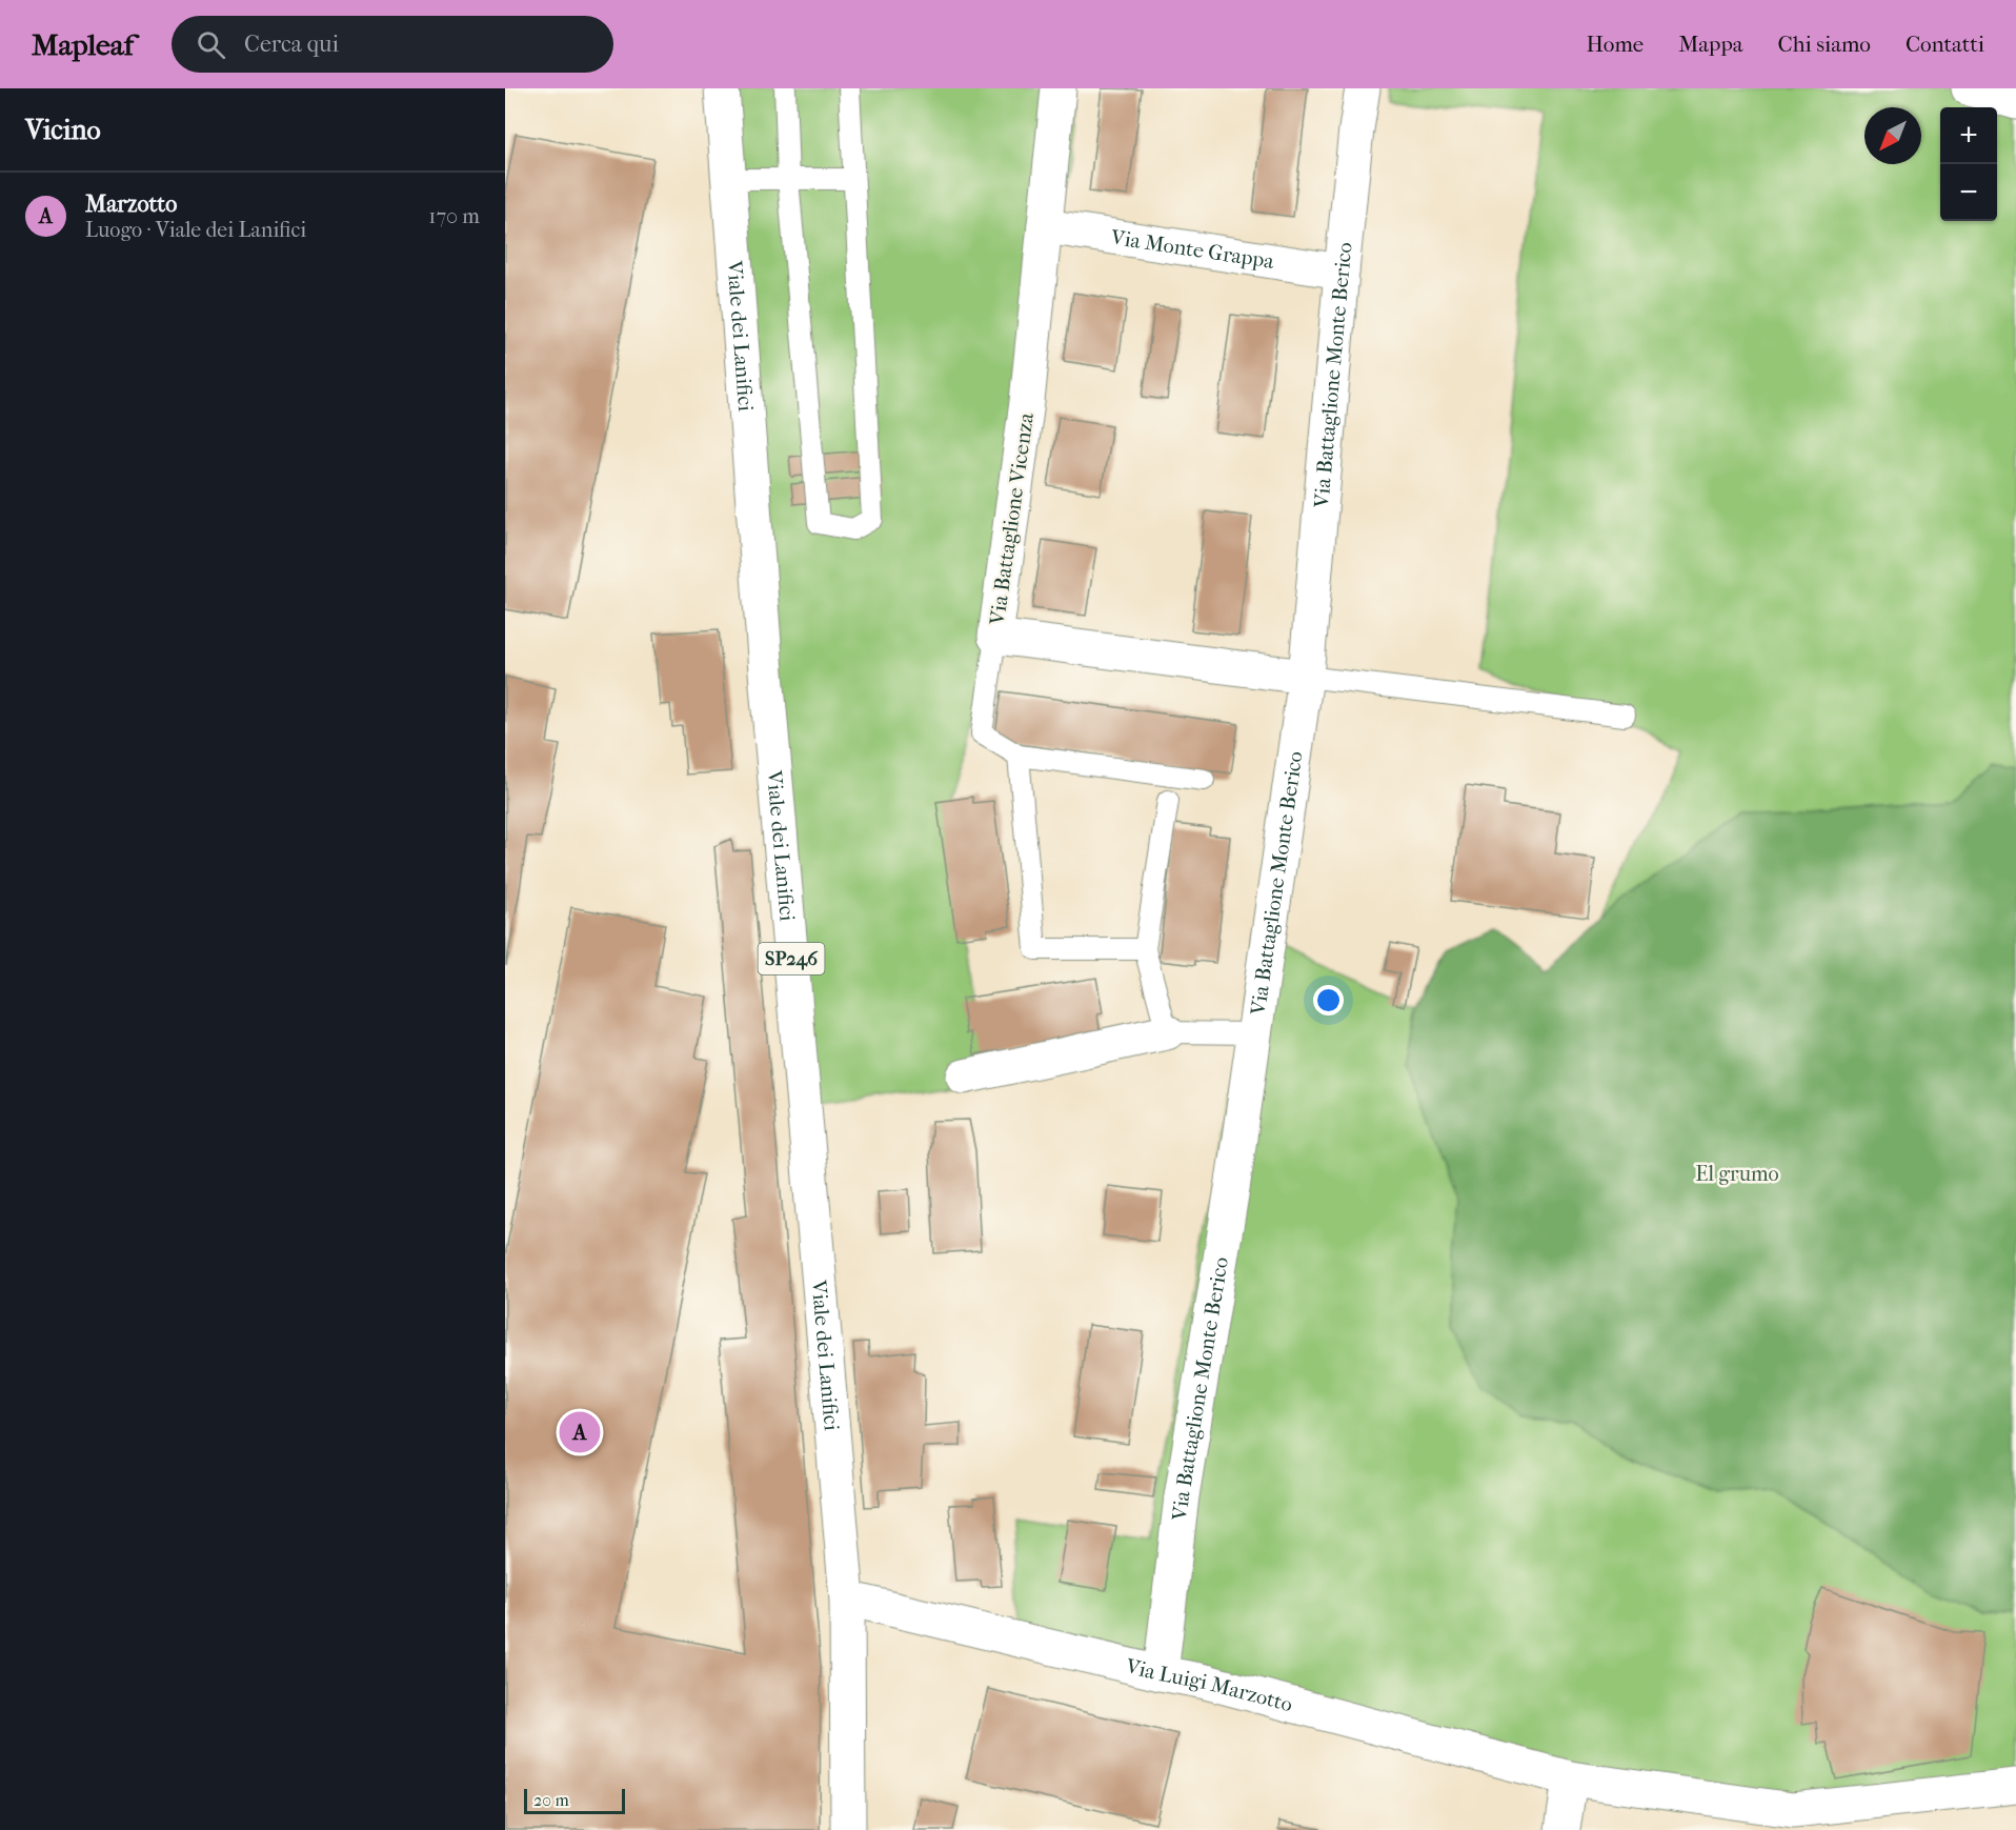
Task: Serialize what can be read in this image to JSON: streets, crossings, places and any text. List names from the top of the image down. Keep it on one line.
{"streets":{"street":["Via Monte Grappa","Viale dei Lanifici","Via Battaglione Monte Berico","Via Battaglione Vicenza","SP246","Via Luigi Marzotto"]},"crossings":[["Via Monte Grappa","Via Battaglione Monte Berico"],["Via Monte Grappa","Via Battaglione Vicenza"],["Viale dei Lanifici","Via Luigi Marzotto"],["Via Battaglione Monte Berico","Via Battaglione Vicenza"],["Via Battaglione Monte Berico","Via Luigi Marzotto"]],"parks":["El grumo"],"scale_bar":"20 m","north":"bottom left","page":{"header":"Mapleaf","search":"Cerca qui","nav":["Home","Mappa","Chi siamo","Contatti"],"heading":"Vicino","map_buttons":["+","−"],"list":[{"mark":"A","name":"Marzotto","note":"Luogo · Viale dei Lanifici","value":"170 m"}],"pins":"A","scale":"20 m"}}
